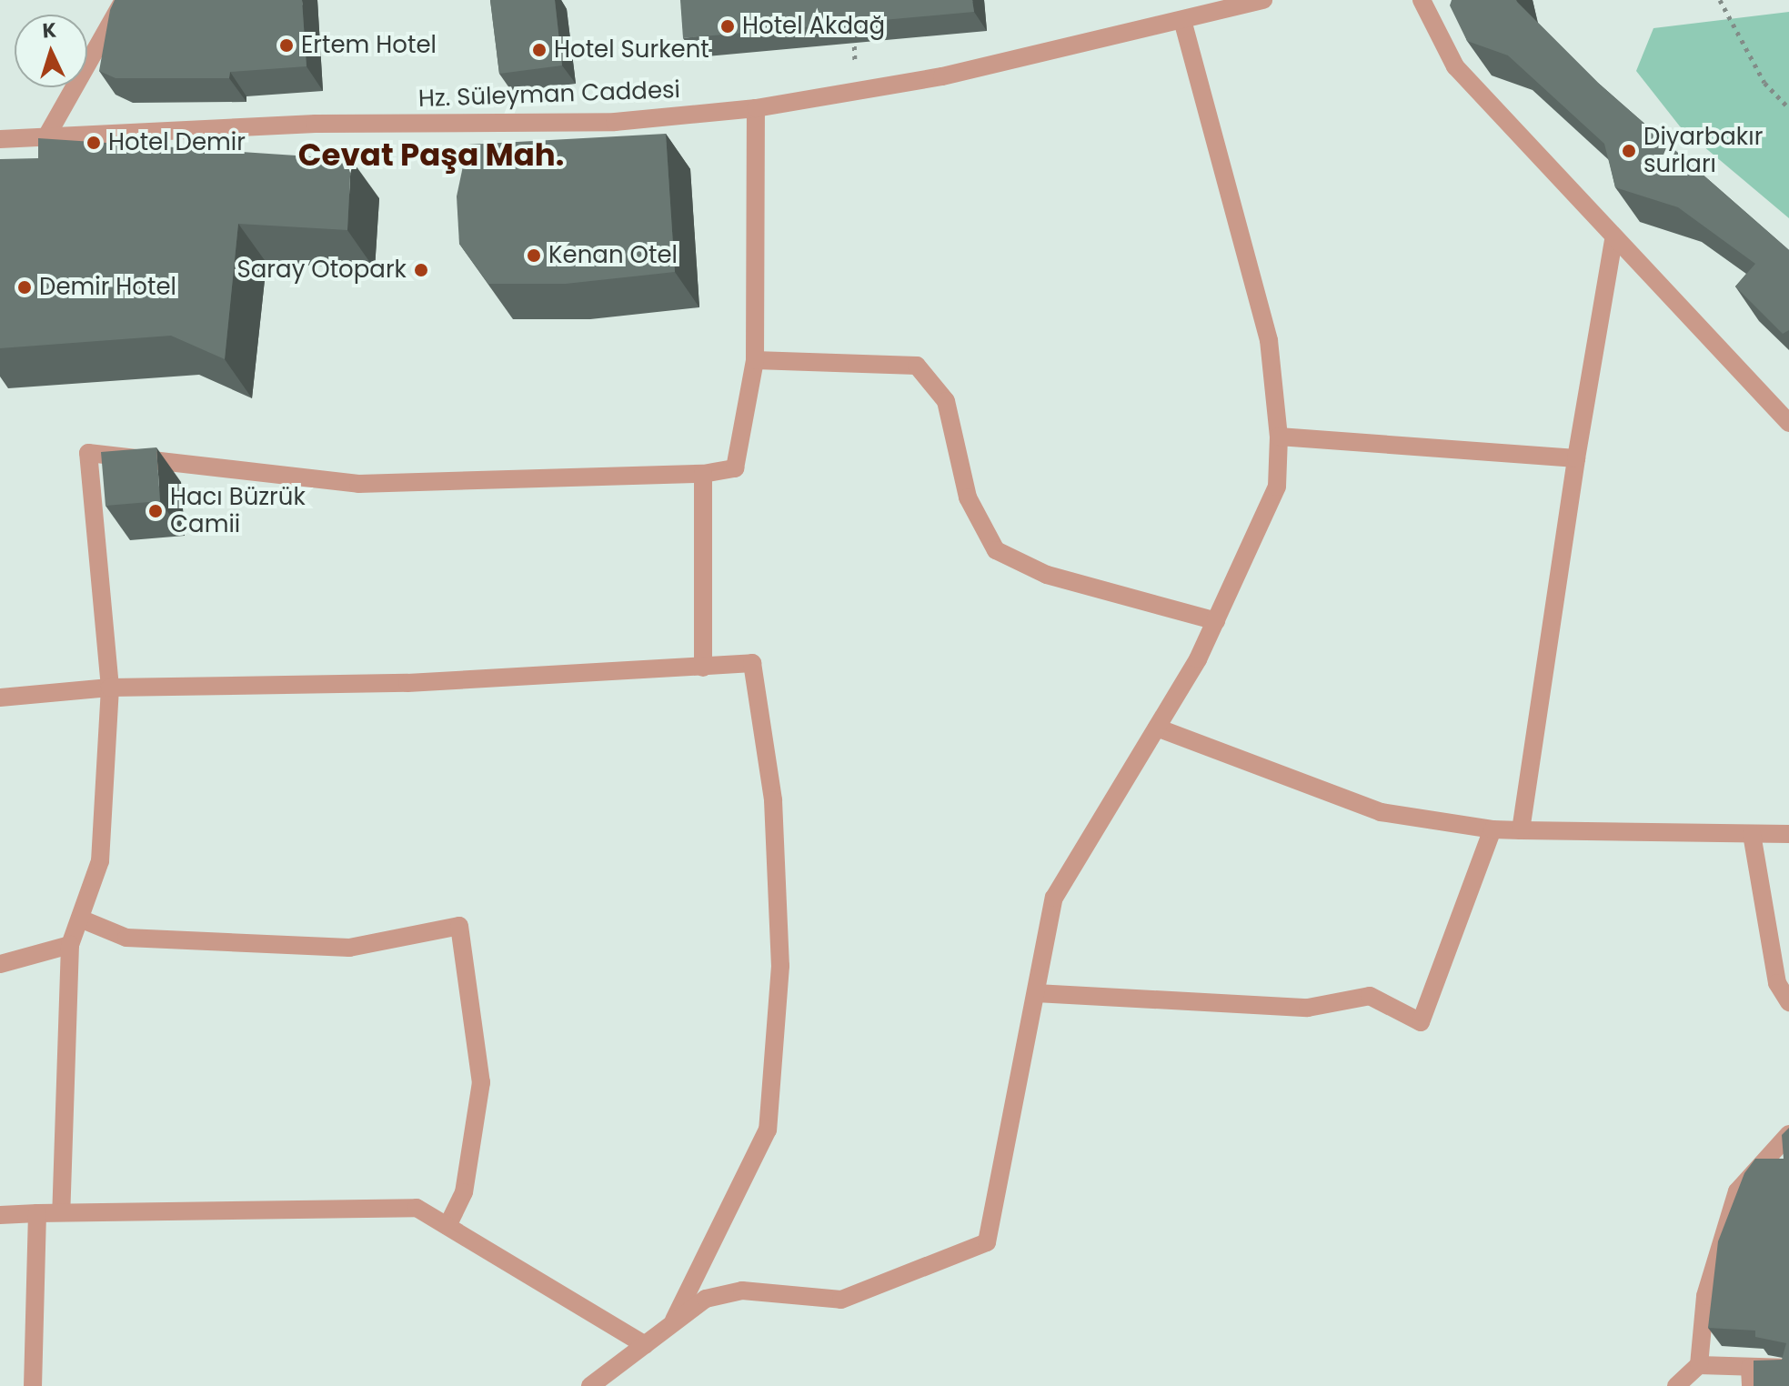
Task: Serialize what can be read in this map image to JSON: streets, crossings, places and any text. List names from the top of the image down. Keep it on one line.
{"streets":{"street":["Hz. Süleyman Caddesi"]},"districts":["Cevat Paşa Mah."],"places":["Hotel Akdağ","Ertem Hotel","Hotel Surkent","Hotel Demir","Diyarbakır surları","Kenan Otel","Saray Otopark","Demir Hotel","Hacı Büzrük Camii"],"north":"top"}
